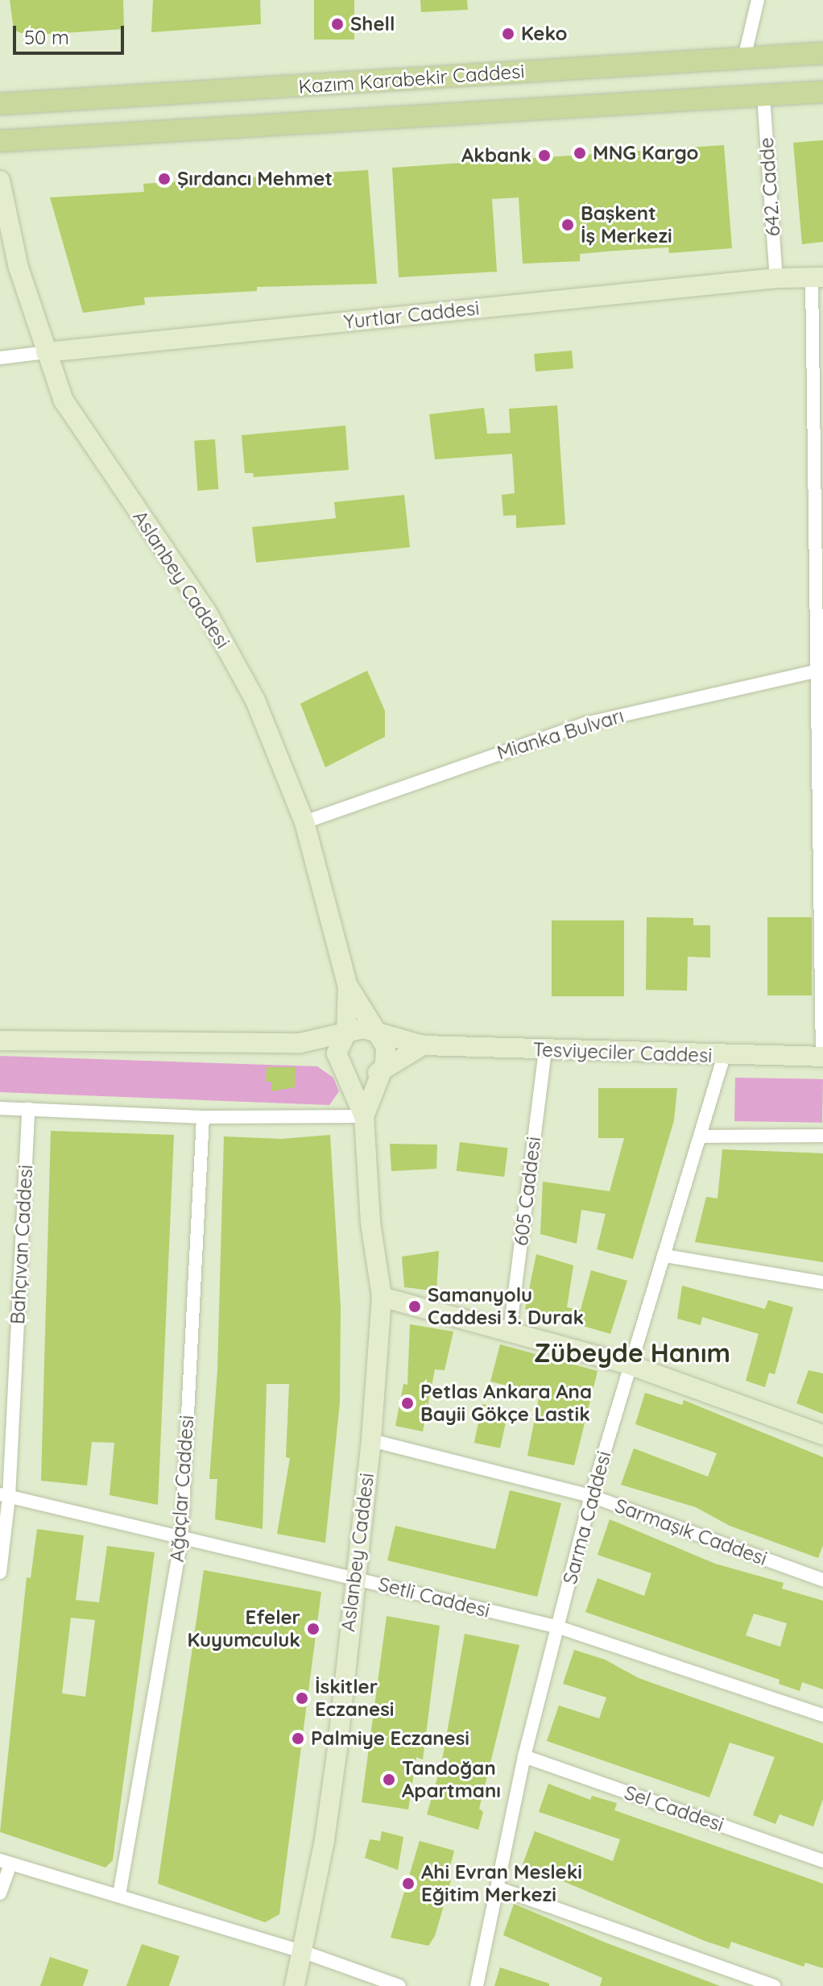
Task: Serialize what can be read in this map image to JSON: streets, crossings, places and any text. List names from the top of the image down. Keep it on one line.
{"streets":{"main road":["Kazım Karabekir Caddesi"],"street":["642. Cadde","Yurtlar Caddesi","Aslanbey Caddesi","Mianka Bulvarı","Tesviyeciler Caddesi","605 Caddesi","Bahçıvan Caddesi","Ağaçlar Caddesi","Sarma Caddesi","Sarmaşık Caddesi","Setli Caddesi","Sel Caddesi"]},"crossings":[["Kazım Karabekir Caddesi","642. Cadde"],["642. Cadde","Yurtlar Caddesi"],["Yurtlar Caddesi","Aslanbey Caddesi"],["Aslanbey Caddesi","Mianka Bulvarı"],["Aslanbey Caddesi","Sarmaşık Caddesi"],["Aslanbey Caddesi","Setli Caddesi"],["Tesviyeciler Caddesi","605 Caddesi"],["Tesviyeciler Caddesi","Sarma Caddesi"],["Bahçıvan Caddesi","Setli Caddesi"],["Ağaçlar Caddesi","Setli Caddesi"],["Sarma Caddesi","Sarmaşık Caddesi"],["Sarma Caddesi","Setli Caddesi"],["Sarma Caddesi","Sel Caddesi"]],"districts":["Zübeyde Hanım"],"places":["Shell","Keko","MNG Kargo","Akbank","Şırdancı Mehmet","Başkent İş Merkezi","Samanyolu Caddesi 3. Durak","Petlas Ankara Ana Bayii Gökçe Lastik","Efeler Kuyumculuk","İskitler Eczanesi","Palmiye Eczanesi","Tandoğan Apartmanı","Ahi Evran Mesleki Eğitim Merkezi"],"scale_bar":"50 m"}
